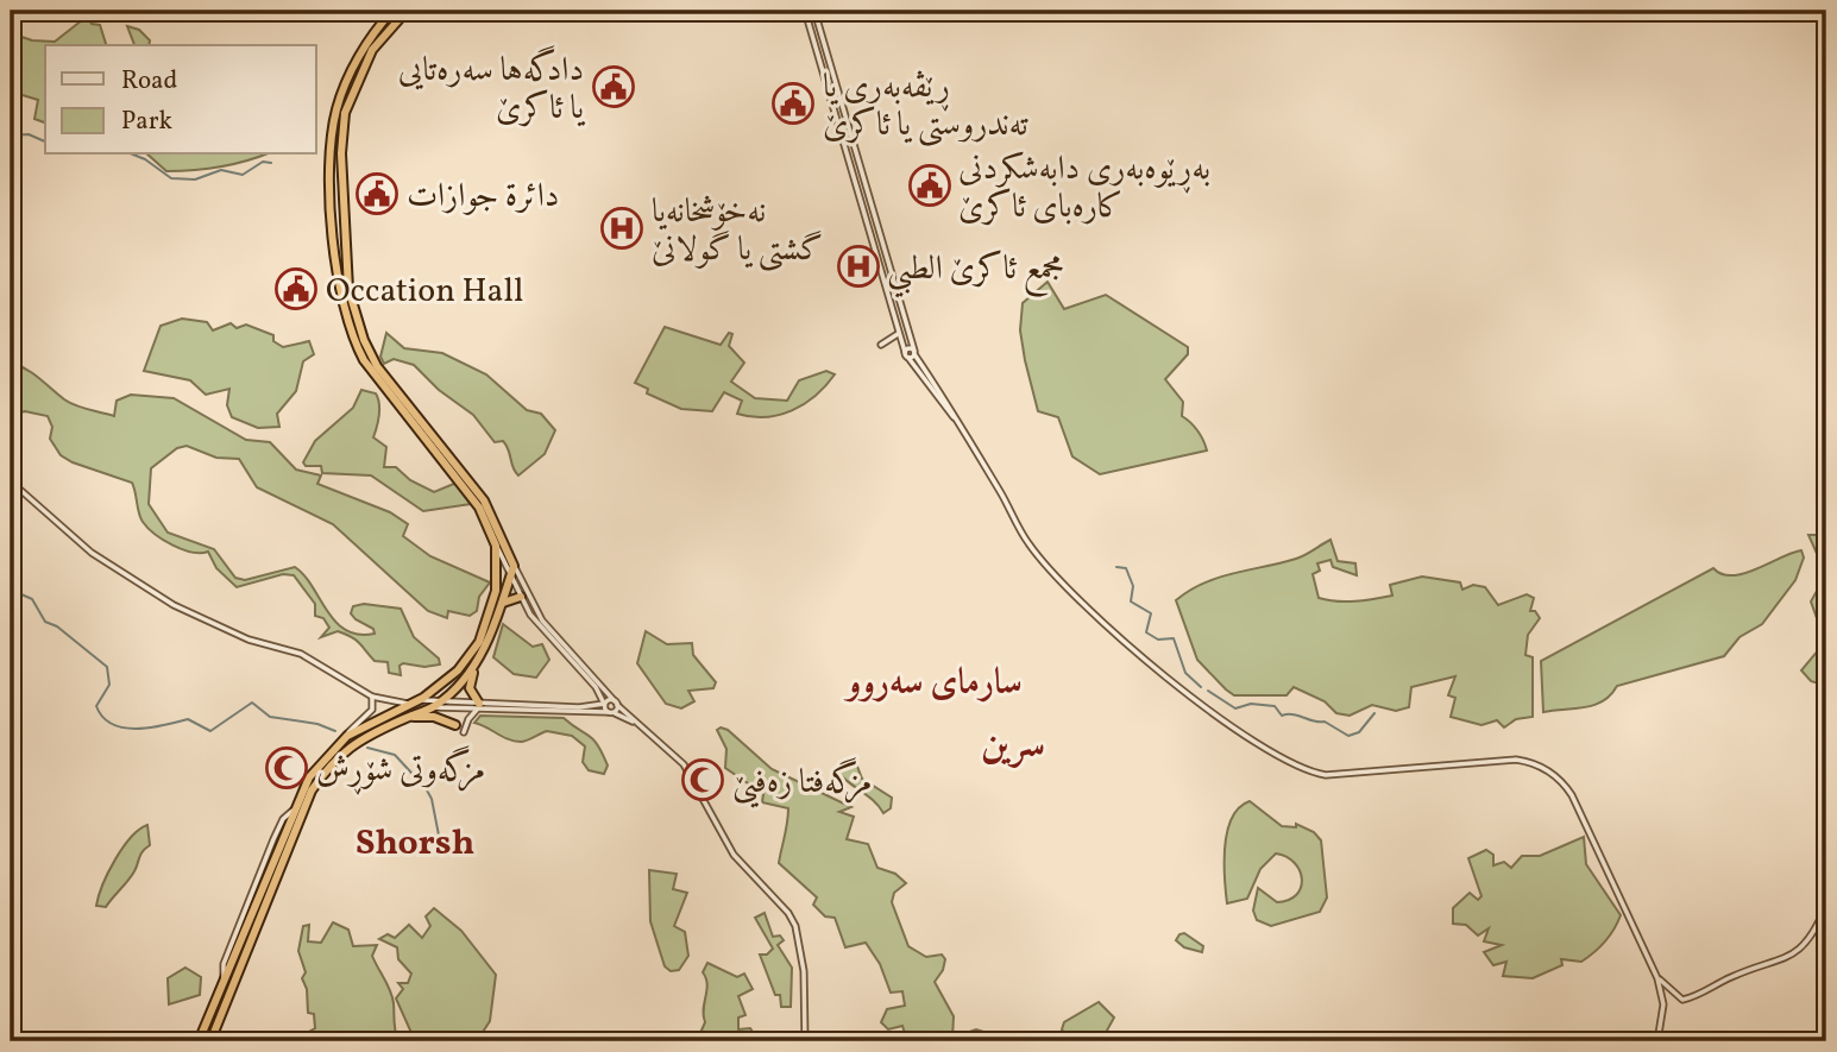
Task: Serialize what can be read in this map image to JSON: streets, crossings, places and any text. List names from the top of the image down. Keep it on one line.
{"districts":["سارمای سەروو","سرين","Shorsh"],"places":{"public building":["دادگەها سەرەتایی یا ئاکرێ","ڕێڤەبەری یا تەندروستی یا ئاکرێ","بەڕێوەبەری دابەشکردنی کارەبای ئاکرێ","دائرة جوازات","Occation Hall"],"hospital":["نەخۆشخانەیا گشتی یا گولانێ","مجمع ئاکرێ الطبي"],"mosque":["مزگەوتی شۆڕش","مزگەفتا زەفیێ"]},"legend":["Road","Park"]}
